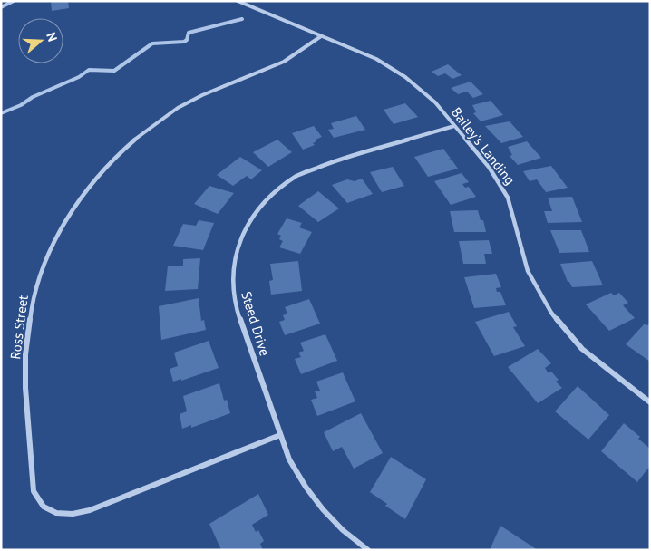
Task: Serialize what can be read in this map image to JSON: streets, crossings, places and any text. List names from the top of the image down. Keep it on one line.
{"streets":{"street":["Bailey's Landing","Steed Drive","Ross Street"]},"crossings":[["Bailey's Landing","Steed Drive"],["Bailey's Landing","Ross Street"],["Steed Drive","Ross Street"]],"north":"right"}
